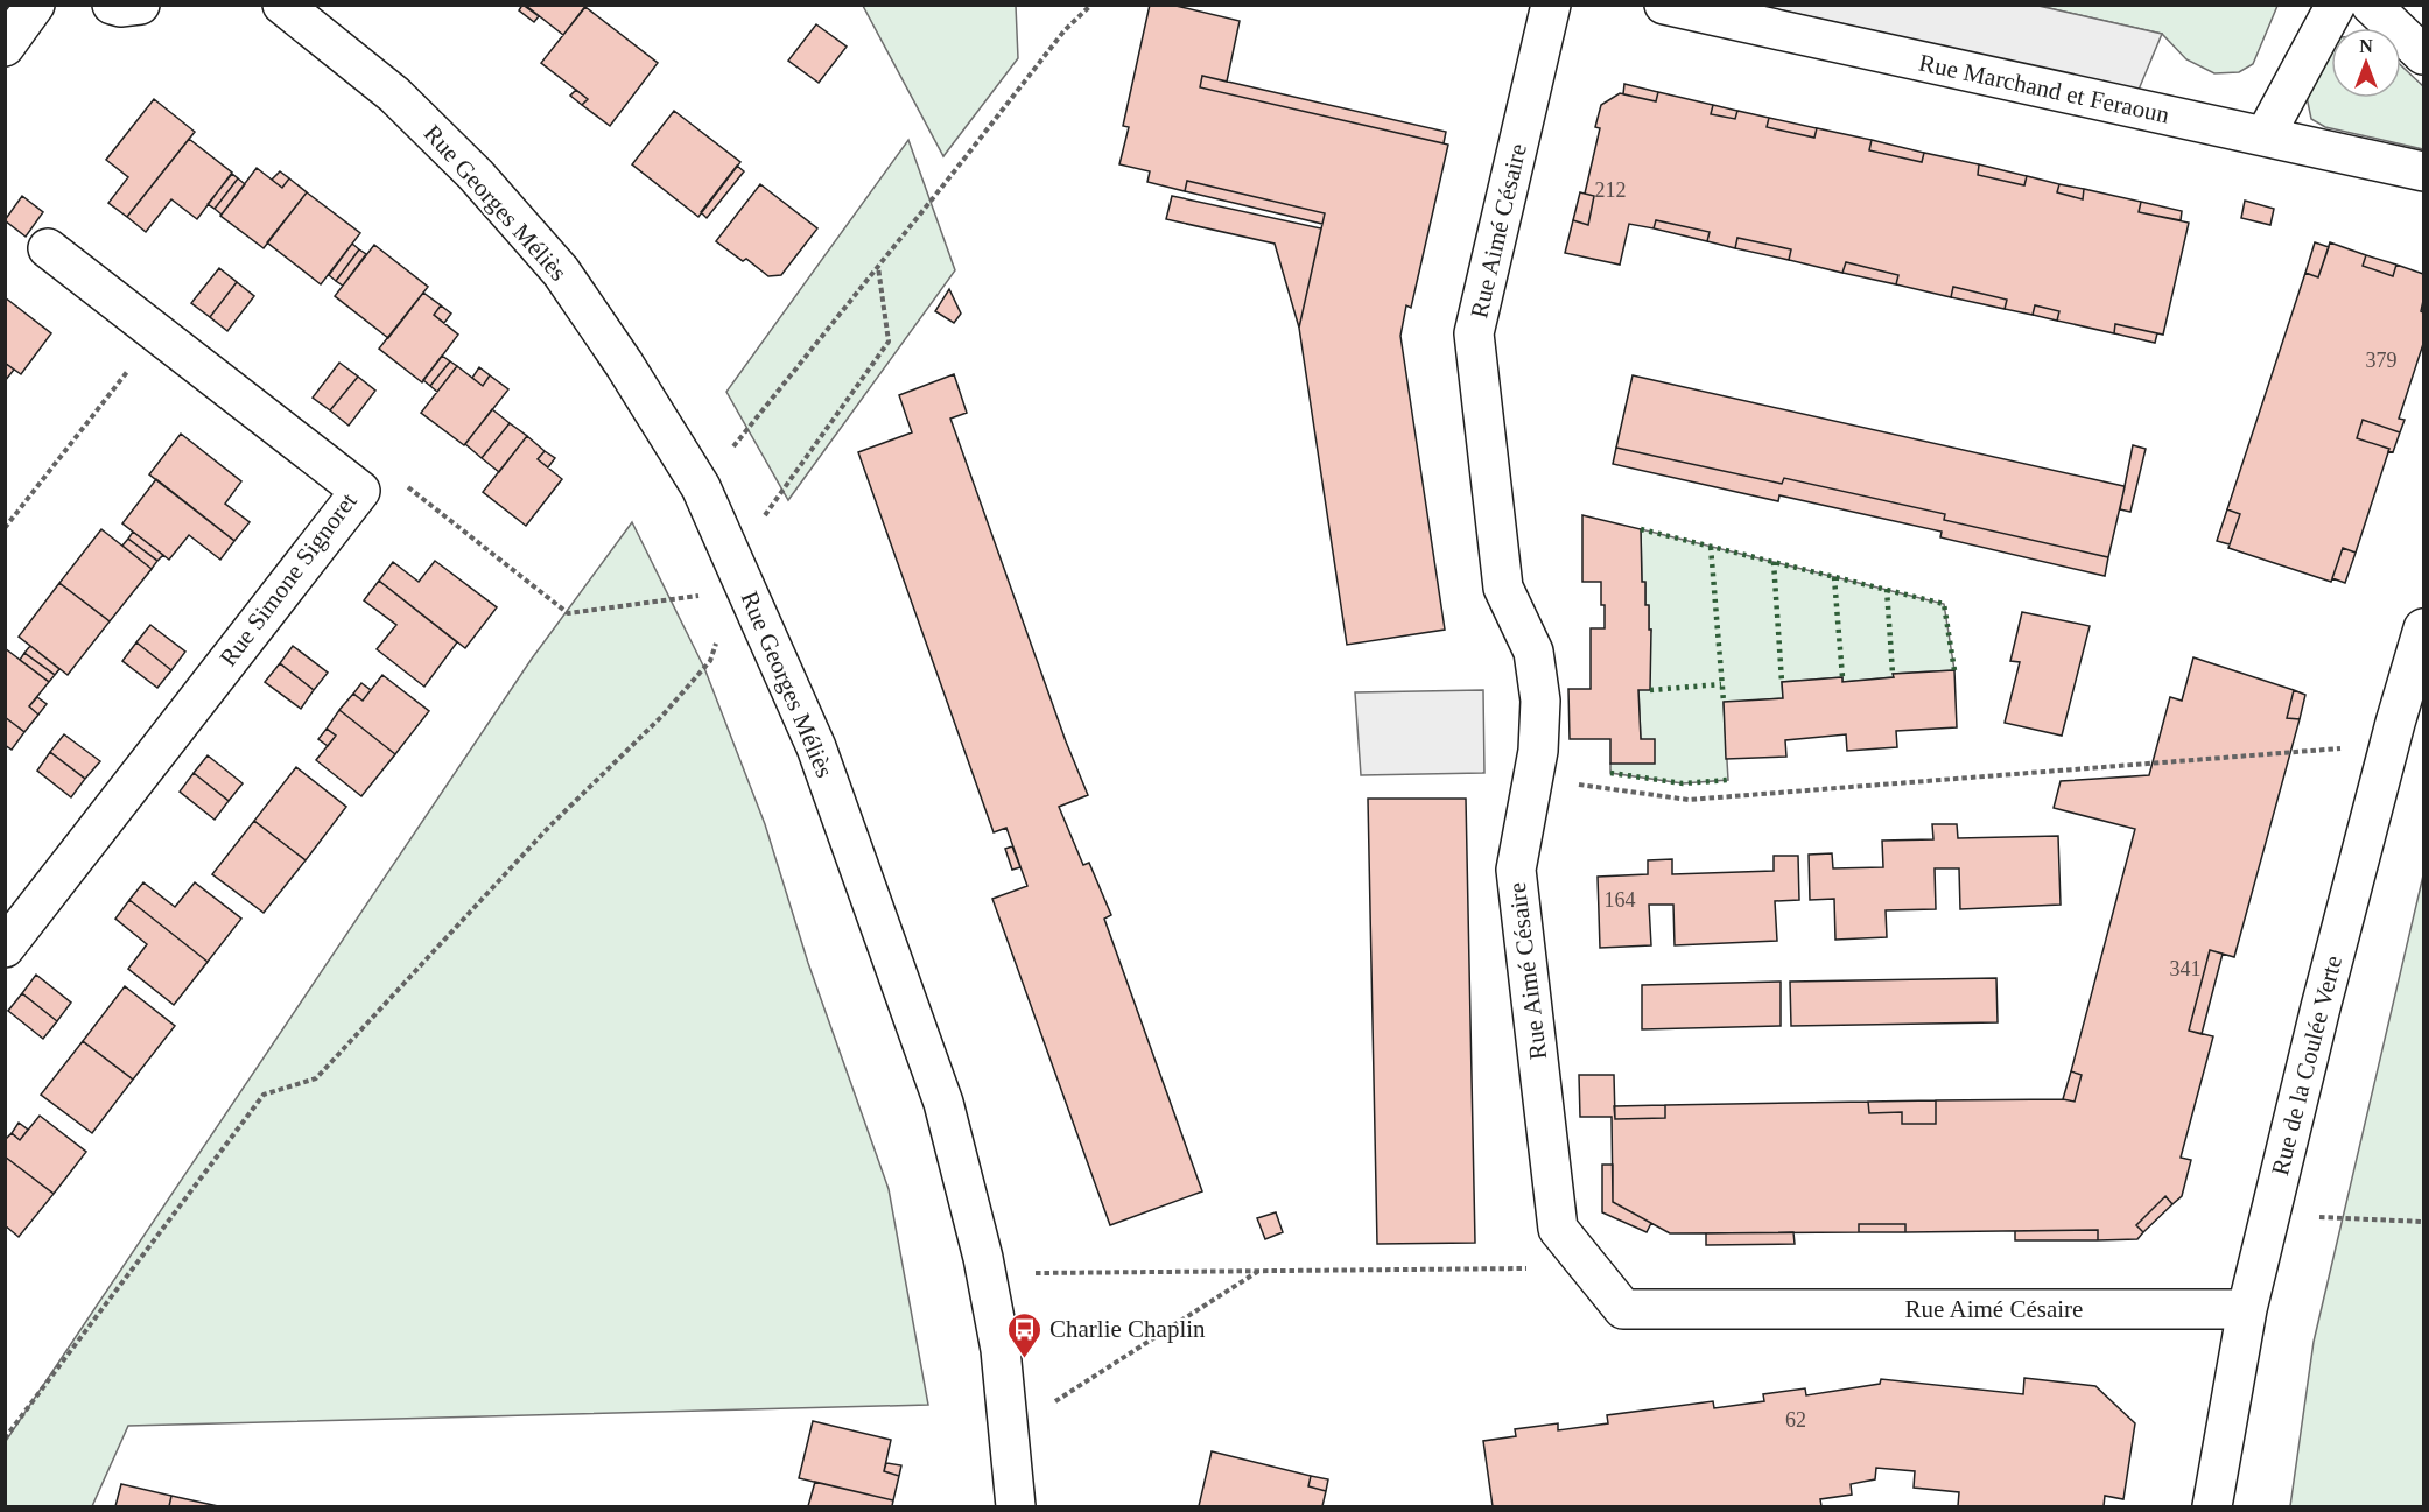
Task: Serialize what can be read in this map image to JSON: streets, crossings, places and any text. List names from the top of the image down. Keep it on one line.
{"streets":{"street":["Rue Marchand et Feraoun","Rue Georges Méliès","Rue Aimé Césaire","Rue Simone Signoret","Rue de la Coulée Verte"]},"crossings":[["Rue Aimé Césaire","Rue de la Coulée Verte"]],"places":{"bus stop":["Charlie Chaplin"]},"house_numbers":["212","379","164","341","62"],"north":"top"}
